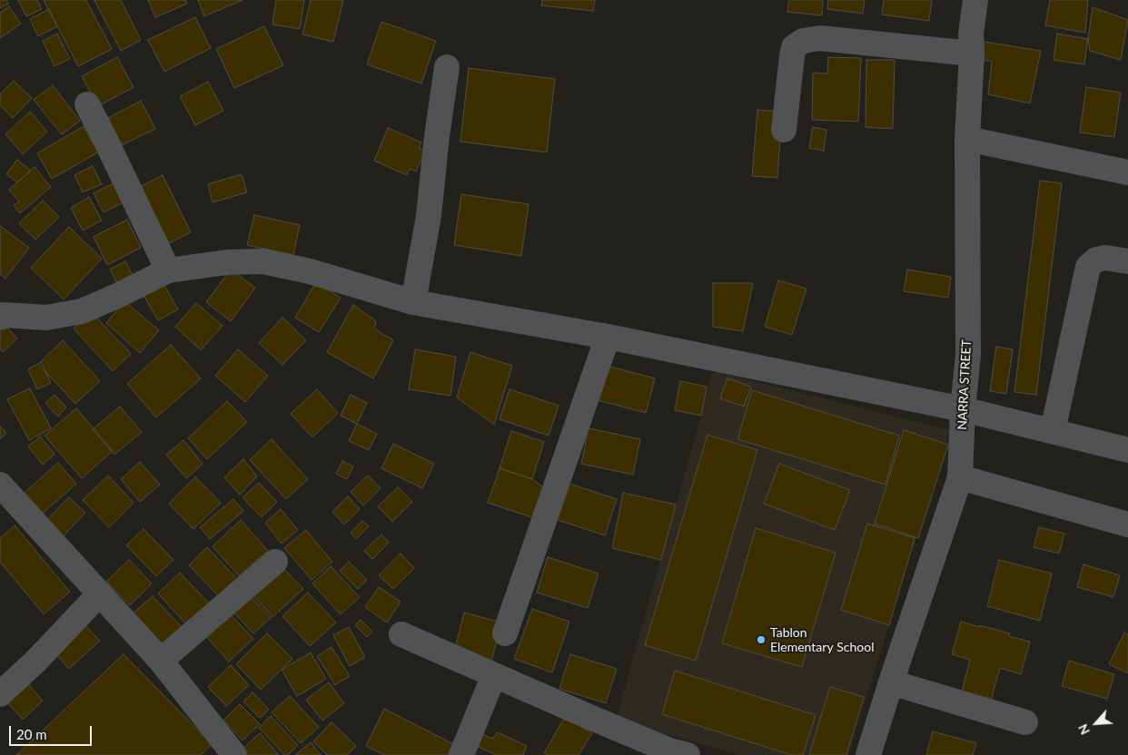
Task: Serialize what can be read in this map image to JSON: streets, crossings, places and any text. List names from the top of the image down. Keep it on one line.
{"streets":{"street":["NARRA STREET"]},"places":["Tablon Elementary School"],"scale_bar":"20 m","north":"bottom left"}
